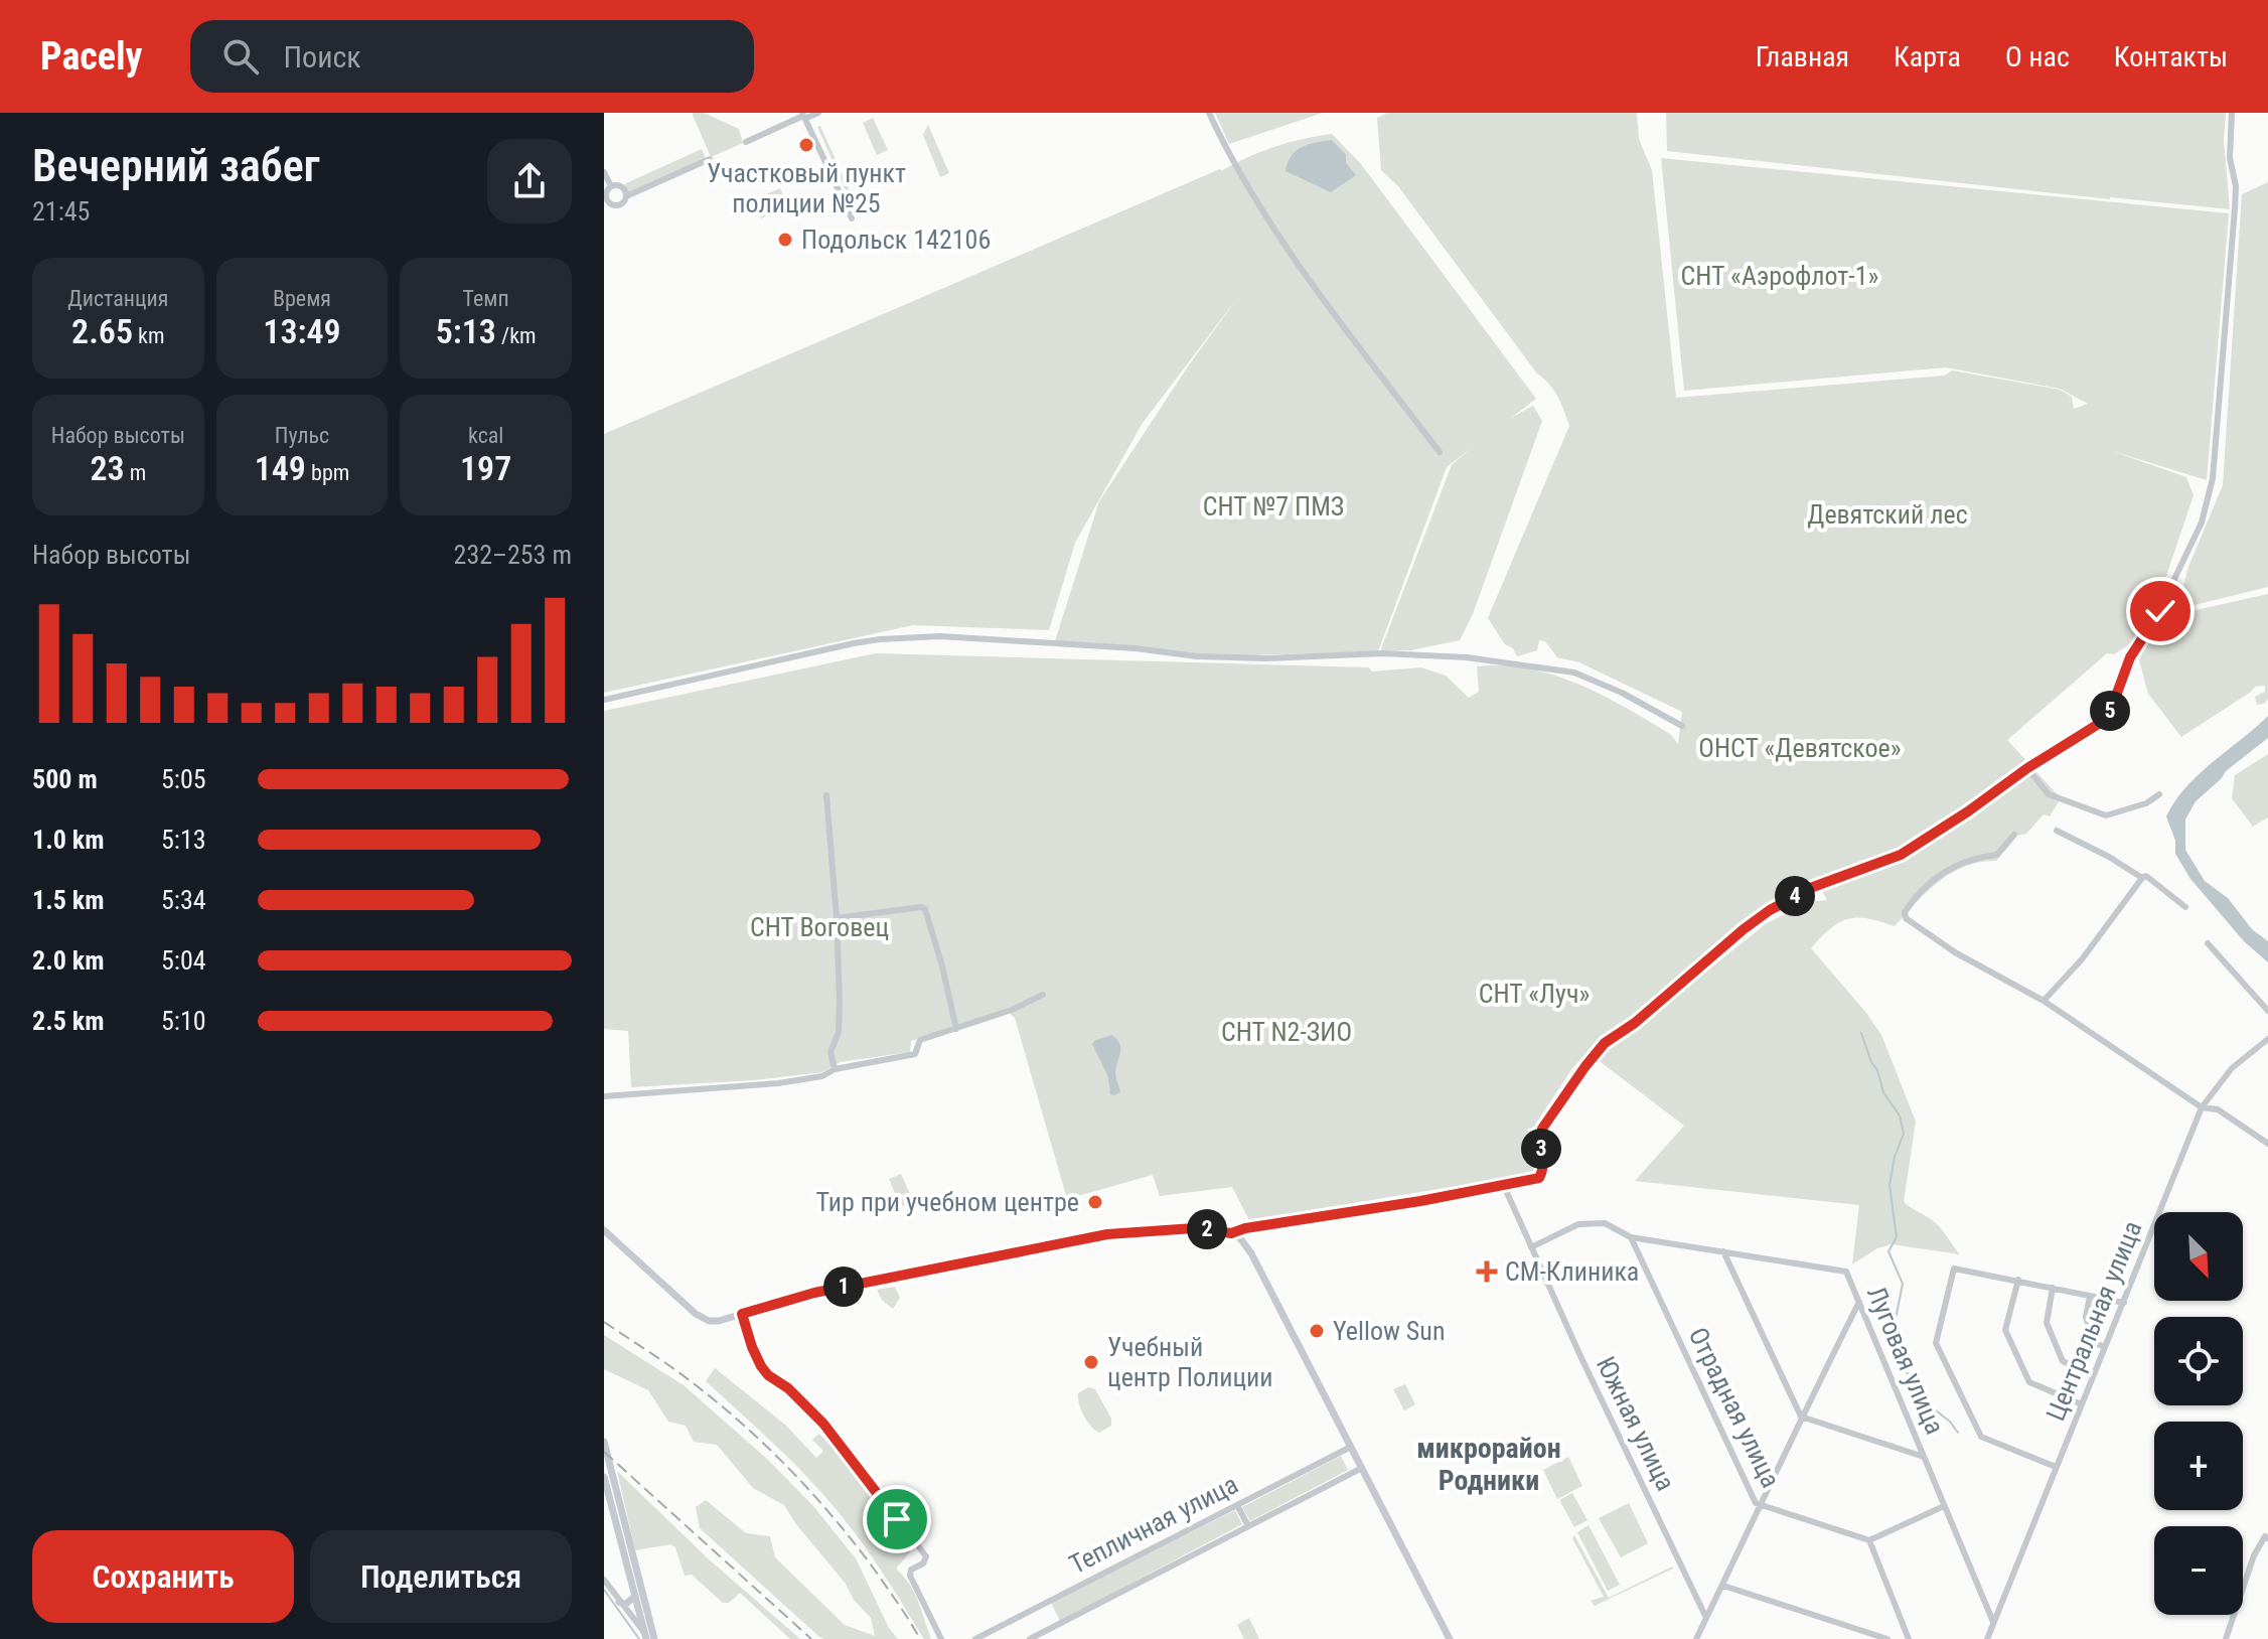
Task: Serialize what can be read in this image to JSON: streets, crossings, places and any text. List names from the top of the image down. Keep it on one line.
{"streets":{"street":["Центральная улица","Луговая улица","Отрадная улица","Южная улица","Тепличная улица"]},"crossings":[["Центральная улица","Луговая улица"],["Луговая улица","Отрадная улица"],["Луговая улица","Южная улица"]],"districts":["микрорайон Родники"],"parks":["СНТ «Аэрофлот-1»","СНТ №7 ПМЗ","Девятский лес","ОНСТ «Девятское»","СНТ Воговец","СНТ «Луч»","СНТ N2-ЗИО"],"places":{"other":["Участковый пункт полиции №25","Подольск 142106","Тир при учебном центре","Yellow Sun","Учебный центр Полиции"],"health":["СМ-Клиника"]},"north":"bottom right","page":{"header":"Pacely","search":"Поиск","nav":["Главная","Карта","О нас","Контакты"],"heading":["Вечерний забег","21:45"],"stats":[["Дистанция","2.65 km"],["Время","13:49"],["Темп","5:13 /km"],["Набор высоты","23 m"],["Пульс","149 bpm"],["kcal","197"]],"chart":["Набор высоты","232–253 m"],"pins":["5","4","3","2","1"],"list":[{"name":"500 m","note":"5:05"},{"name":"1.0 km","note":"5:13"},{"name":"1.5 km","note":"5:34"},{"name":"2.0 km","note":"5:04"},{"name":"2.5 km","note":"5:10"}],"map_buttons":["+","−"],"buttons":["Сохранить","Поделиться"]}}
